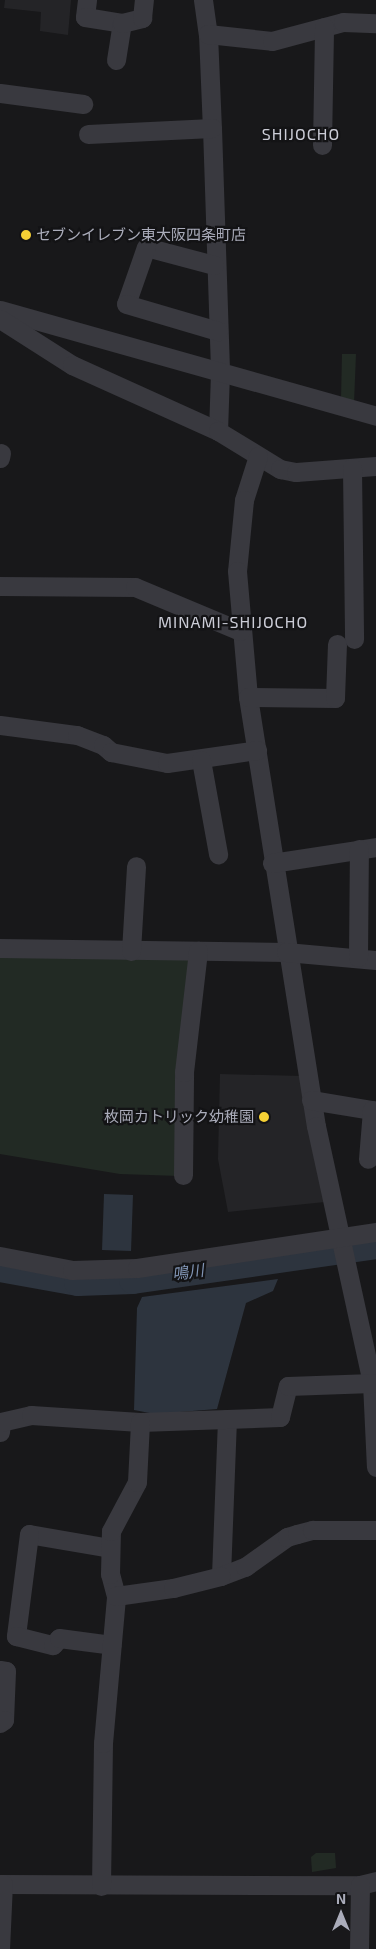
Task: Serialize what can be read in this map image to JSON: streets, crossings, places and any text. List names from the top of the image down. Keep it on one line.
{"districts":["SHIJOCHO","MINAMI-SHIJOCHO"],"water":["鳴川"],"places":["セブンイレブン東大阪四条町店","枚岡カトリック幼稚園"],"north":"top"}
